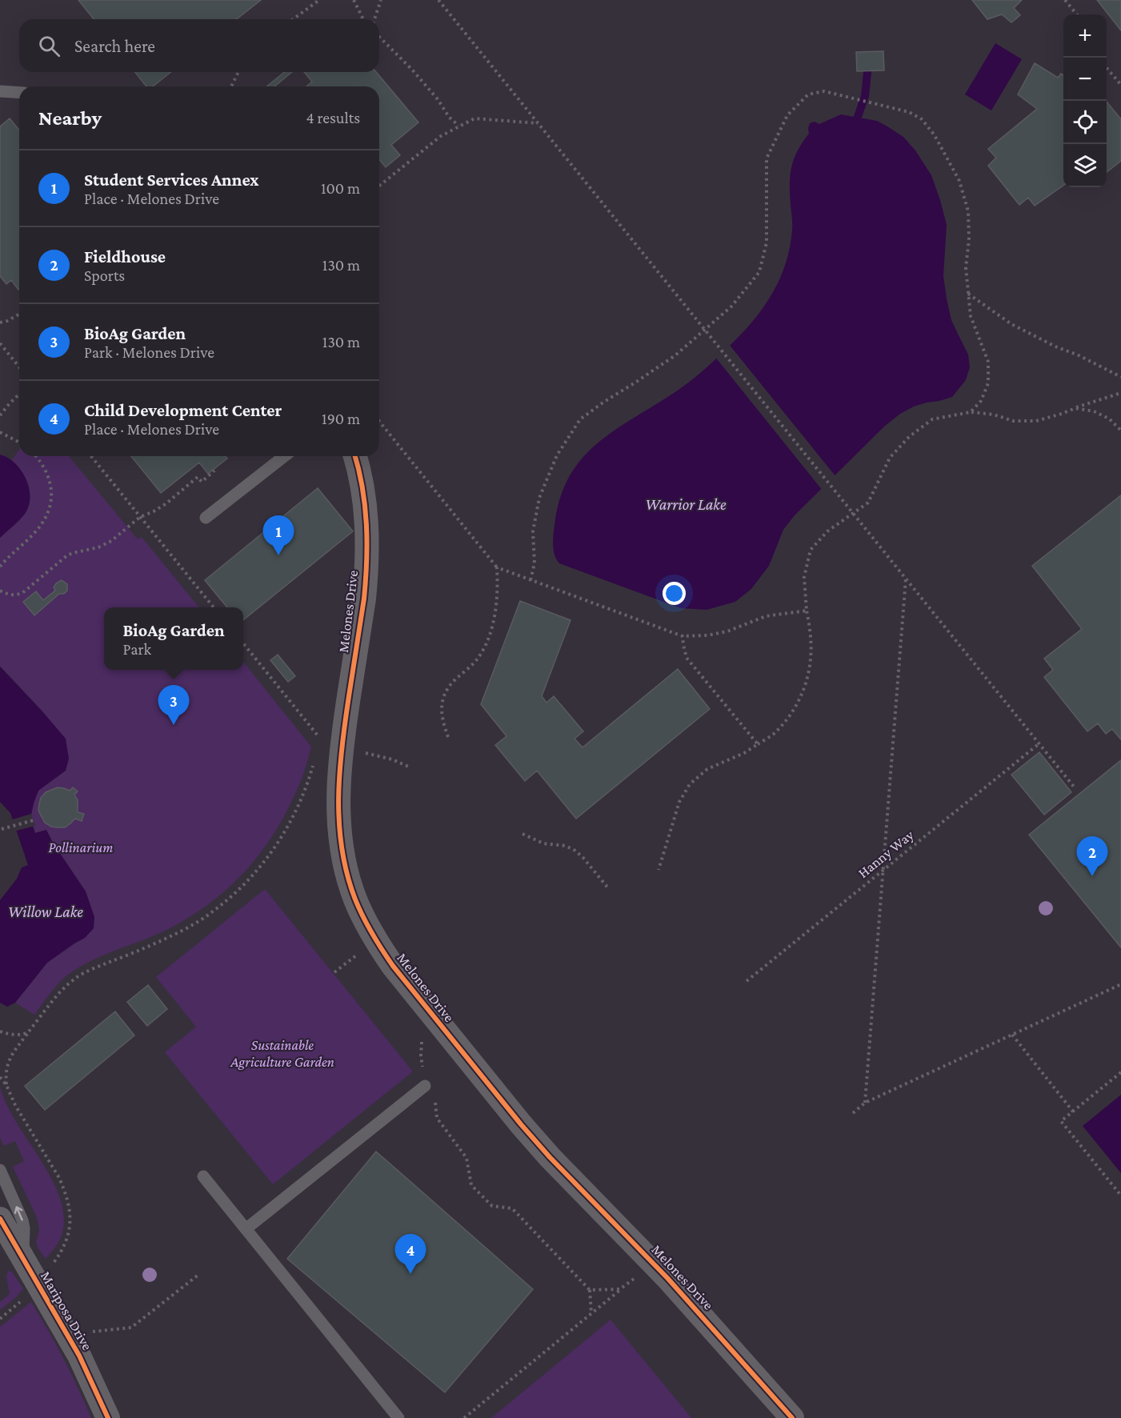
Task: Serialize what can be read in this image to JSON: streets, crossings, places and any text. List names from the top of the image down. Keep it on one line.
{"streets":{"street":["Melones Drive","Mariposa Drive"],"path":["Hanny Way"]},"water":["Warrior Lake","Willow Lake"],"parks":["Pollinarium","Sustainable Agriculture Garden"],"page":{"map_buttons":["+","−"],"search":"Search here","heading":["Nearby","4 results"],"list":[{"mark":"1","name":"Student Services Annex","note":"Place · Melones Drive","value":"100 m"},{"mark":"2","name":"Fieldhouse","note":"Sports","value":"130 m"},{"mark":"3","name":"BioAg Garden","note":"Park · Melones Drive","value":"130 m"},{"mark":"4","name":"Child Development Center","note":"Place · Melones Drive","value":"190 m"}],"pins":["1","3","2","4"],"popup":["BioAg Garden","Park"]}}
